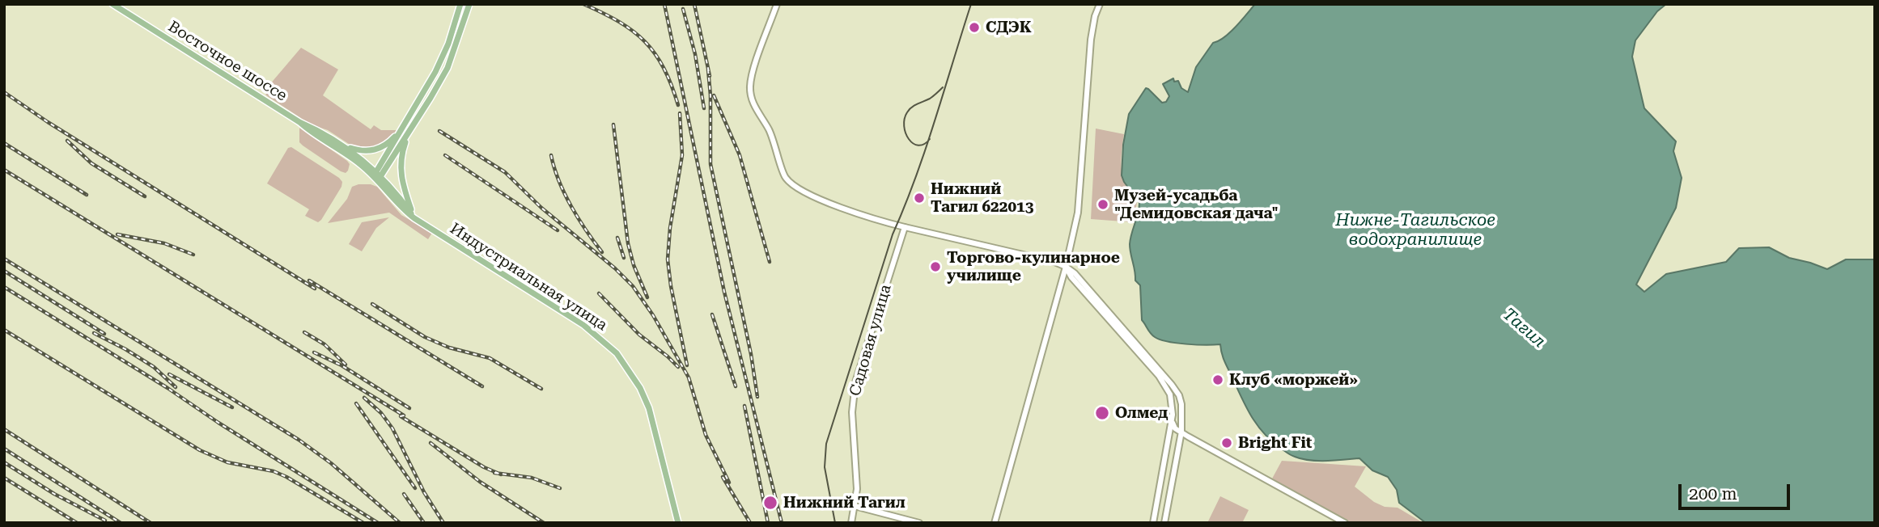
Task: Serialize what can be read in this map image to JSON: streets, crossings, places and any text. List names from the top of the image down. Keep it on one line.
{"streets":{"main road":["Восточное шоссе","Индустриальная улица","Садовая улица"]},"crossings":[["Восточное шоссе","Индустриальная улица"]],"water":["Нижне-Тагильское водохранилище","Тагил"],"places":["СДЭК","Нижний Тагил 622013","Музей-усадьба \"Демидовская дача\"","Торгово-кулинарное училище","Клуб «моржей»","Олмед","Bright Fit","Нижний Тагил"],"scale_bar":"200 m"}
